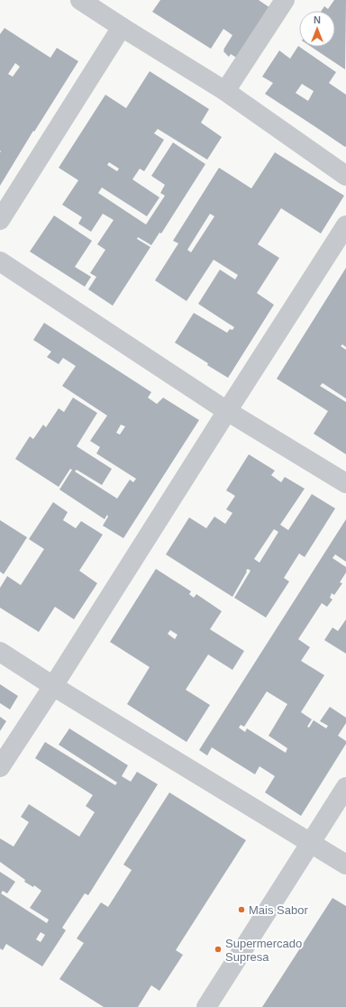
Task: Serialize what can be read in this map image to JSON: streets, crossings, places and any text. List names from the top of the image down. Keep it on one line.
{"places":["Mais Sabor","Supermercado Supresa"],"north":"top"}
